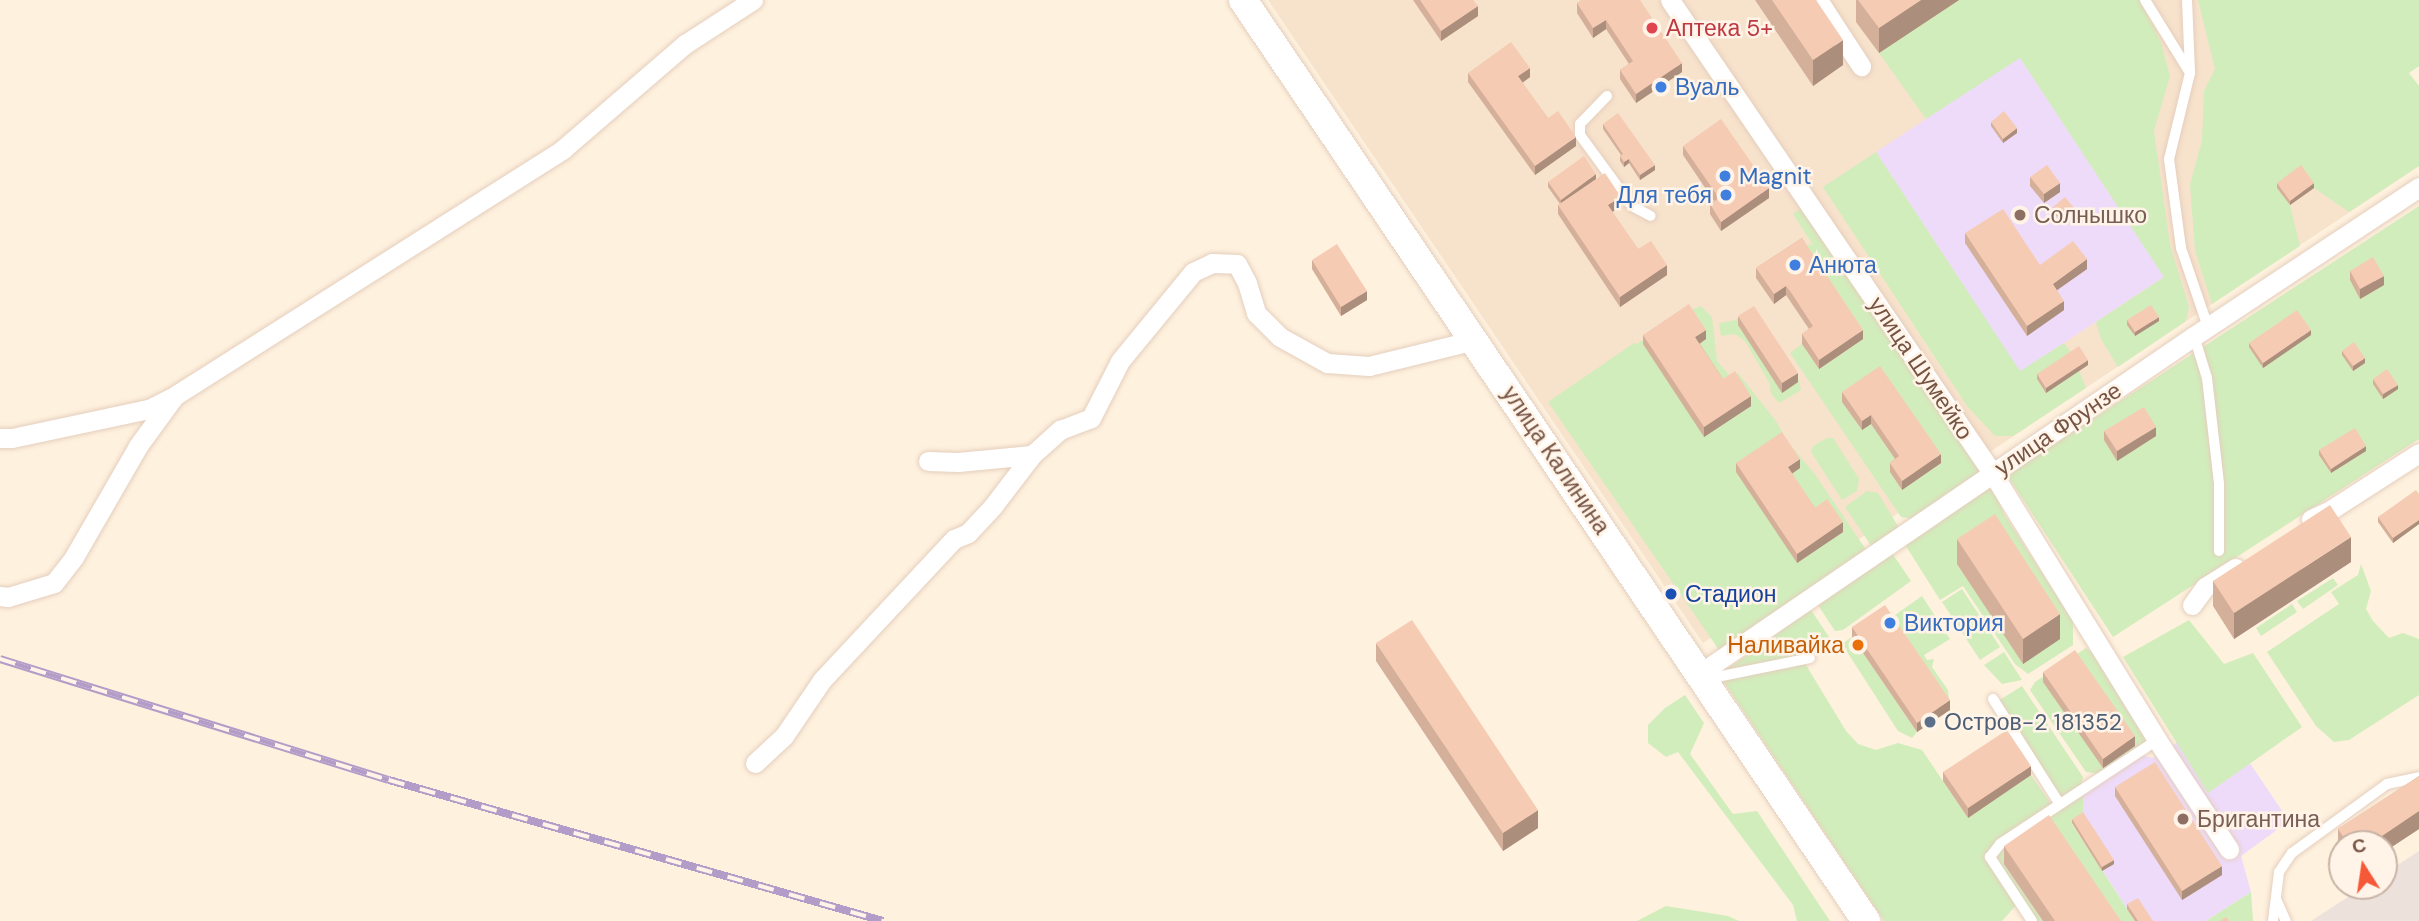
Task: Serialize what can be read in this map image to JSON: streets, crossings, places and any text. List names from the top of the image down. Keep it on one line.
{"streets":{"main road":["улица Калинина"],"street":["улица Шумейко","улица Фрунзе"]},"crossings":[["улица Шумейко","улица Фрунзе"],["улица Фрунзе","улица Калинина"]],"places":["Аптека 5+","Вуаль","Magnit","Для тебя","Солнышко","Анюта","Стадион","Виктория","Наливайка","Остров-2 181352","Бригантина"],"north":"top"}
